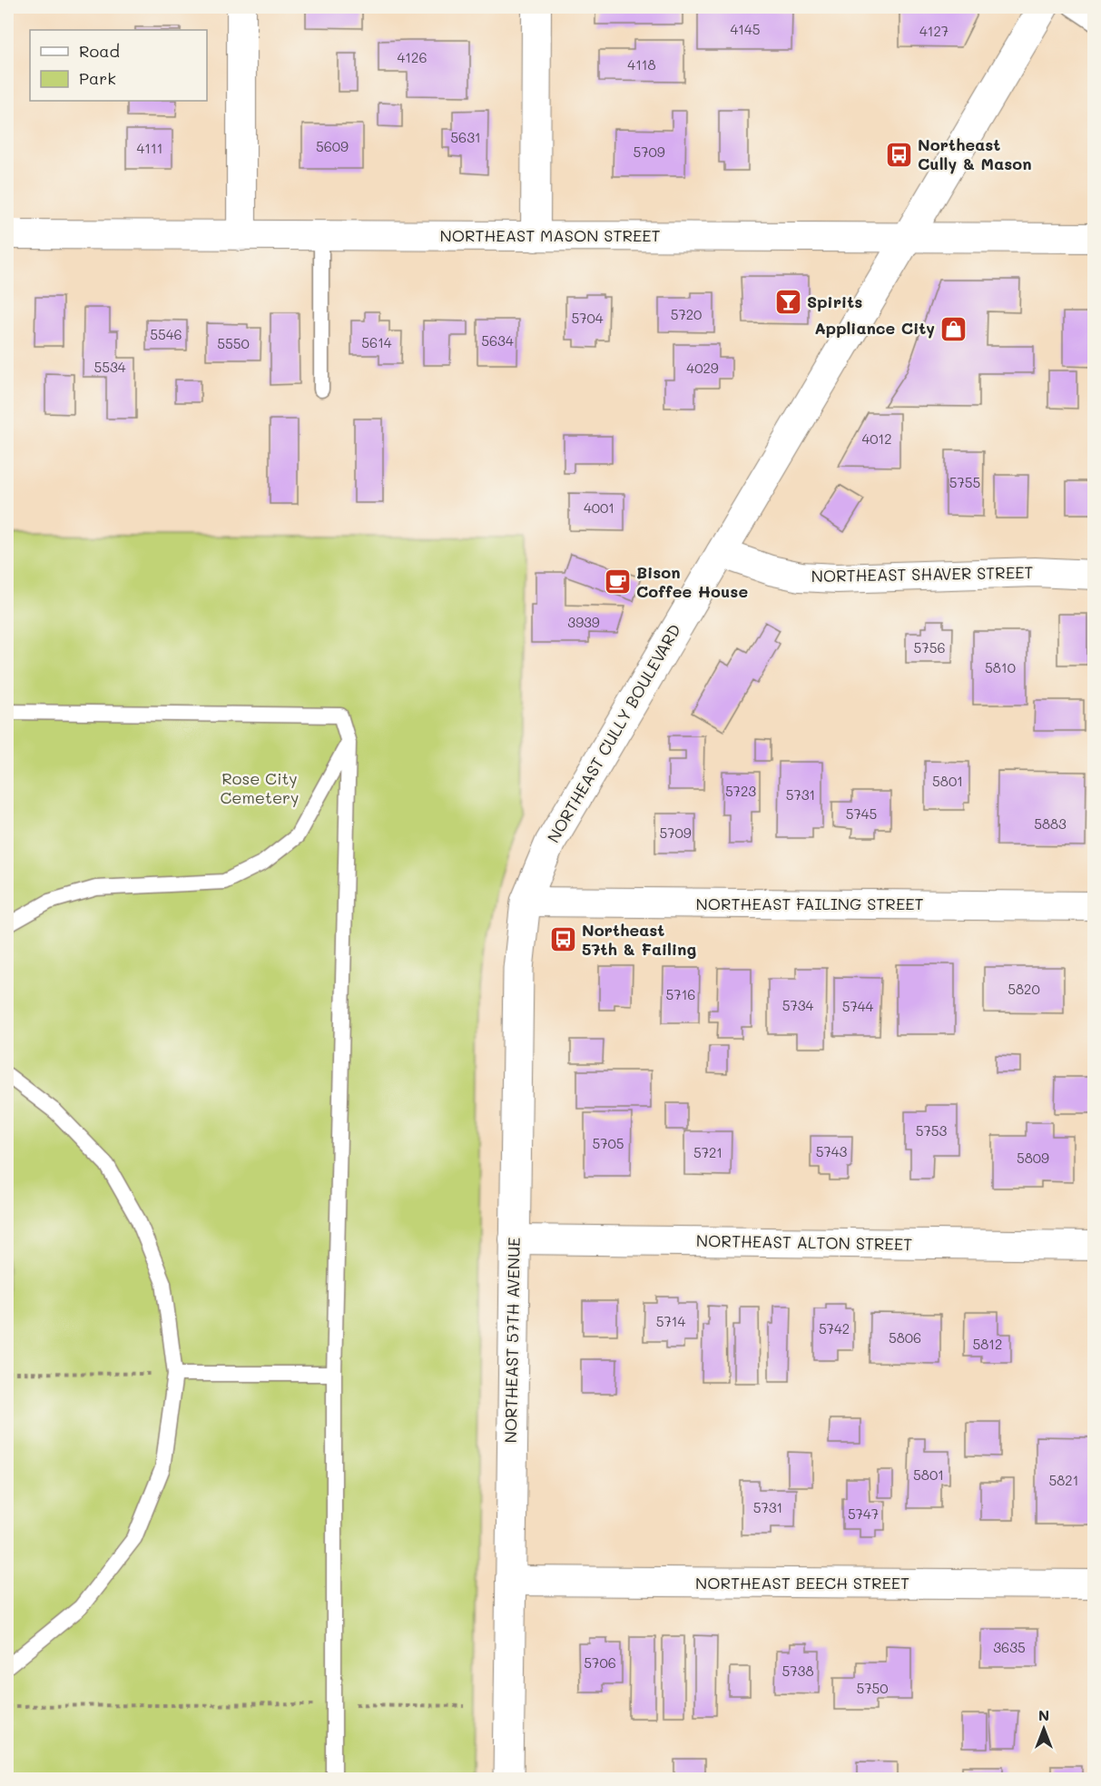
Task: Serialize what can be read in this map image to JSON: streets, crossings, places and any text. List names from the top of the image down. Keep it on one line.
{"streets":{"main road":["NORTHEAST CULLY BOULEVARD","NORTHEAST 57TH AVENUE"],"street":["NORTHEAST MASON STREET","NORTHEAST SHAVER STREET","NORTHEAST FAILING STREET","NORTHEAST ALTON STREET","NORTHEAST BEECH STREET"]},"crossings":[["NORTHEAST MASON STREET","NORTHEAST CULLY BOULEVARD"],["NORTHEAST SHAVER STREET","NORTHEAST CULLY BOULEVARD"],["NORTHEAST CULLY BOULEVARD","NORTHEAST FAILING STREET"],["NORTHEAST CULLY BOULEVARD","NORTHEAST 57TH AVENUE"],["NORTHEAST FAILING STREET","NORTHEAST 57TH AVENUE"],["NORTHEAST ALTON STREET","NORTHEAST 57TH AVENUE"],["NORTHEAST 57TH AVENUE","NORTHEAST BEECH STREET"]],"parks":["Rose City Cemetery"],"places":{"bus stop":["Northeast Cully & Mason","Northeast 57th & Failing"],"bar":["Spirits"],"shop":["Appliance City"],"cafe":["Bison Coffee House"]},"house_numbers":["4145","4127","4126","4118","5631","5609","4111","5709","5720","5704","5546","5634","5614","5550","5534","4029","4012","5755","4001","3939","5756","5810","5801","5723","5731","5745","5883","5709","5820","5716","5734","5744","5753","5705","5743","5721","5809","5714","5742","5806","5812","5801","5821","5731","5747","3635","5706","5738","5750"],"legend":["Road","Park"],"north":"top"}
